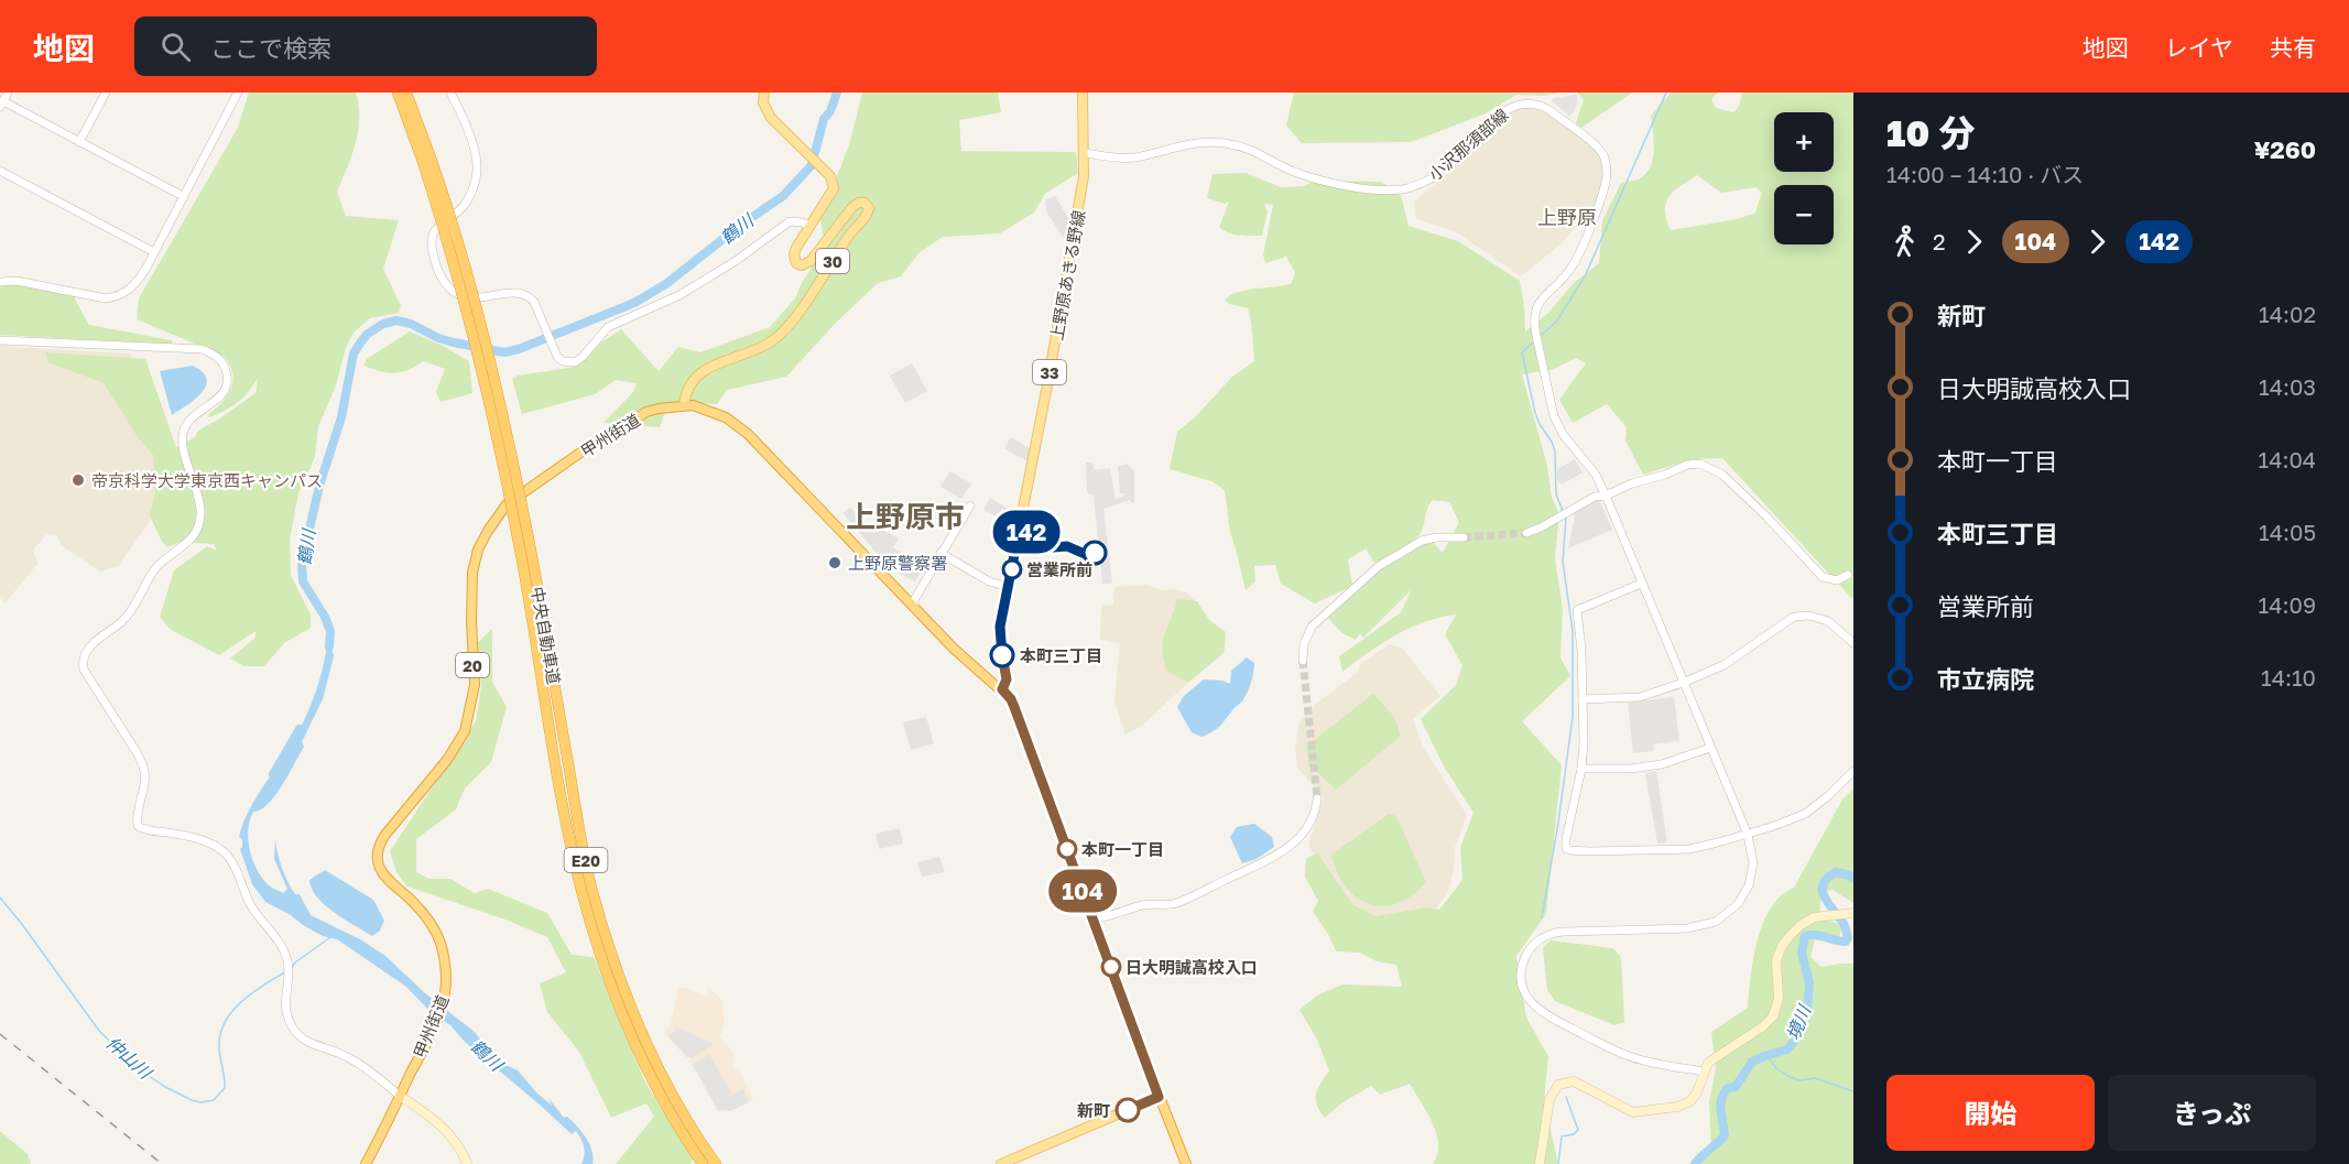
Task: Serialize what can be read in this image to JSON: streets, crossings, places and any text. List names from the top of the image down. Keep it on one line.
{"streets":{"highway":["甲州街道","中央自動車道","20","E20"],"main road":["30","上野原あきる野線","33"],"street":["小沢那須部線"]},"crossings":[["小沢那須部線","上野原あきる野線"],["30","甲州街道"],["上野原あきる野線","甲州街道"]],"districts":["上野原","上野原市"],"water":["鶴川","境川","仲山川"],"places":["帝京科学大学東京西キャンパス","上野原警察署","営業所前","本町三丁目","本町一丁目","日大明誠高校入口","新町"],"lines":["bus line 142","bus line 104"],"page":{"header":"地図","search":"ここで検索","nav":["地図","レイヤ","共有"],"on_map":["104","142"],"heading":["10 分","14:00 – 14:10 · バス","¥260"],"map_buttons":["+","−"],"legs":["2","104","142"],"list":[{"name":"新町","value":"14:02"},{"name":"日大明誠高校入口","value":"14:03"},{"name":"本町一丁目","value":"14:04"},{"name":"本町三丁目","value":"14:05"},{"name":"営業所前","value":"14:09"},{"name":"市立病院","value":"14:10"}],"buttons":["開始","きっぷ"]}}
